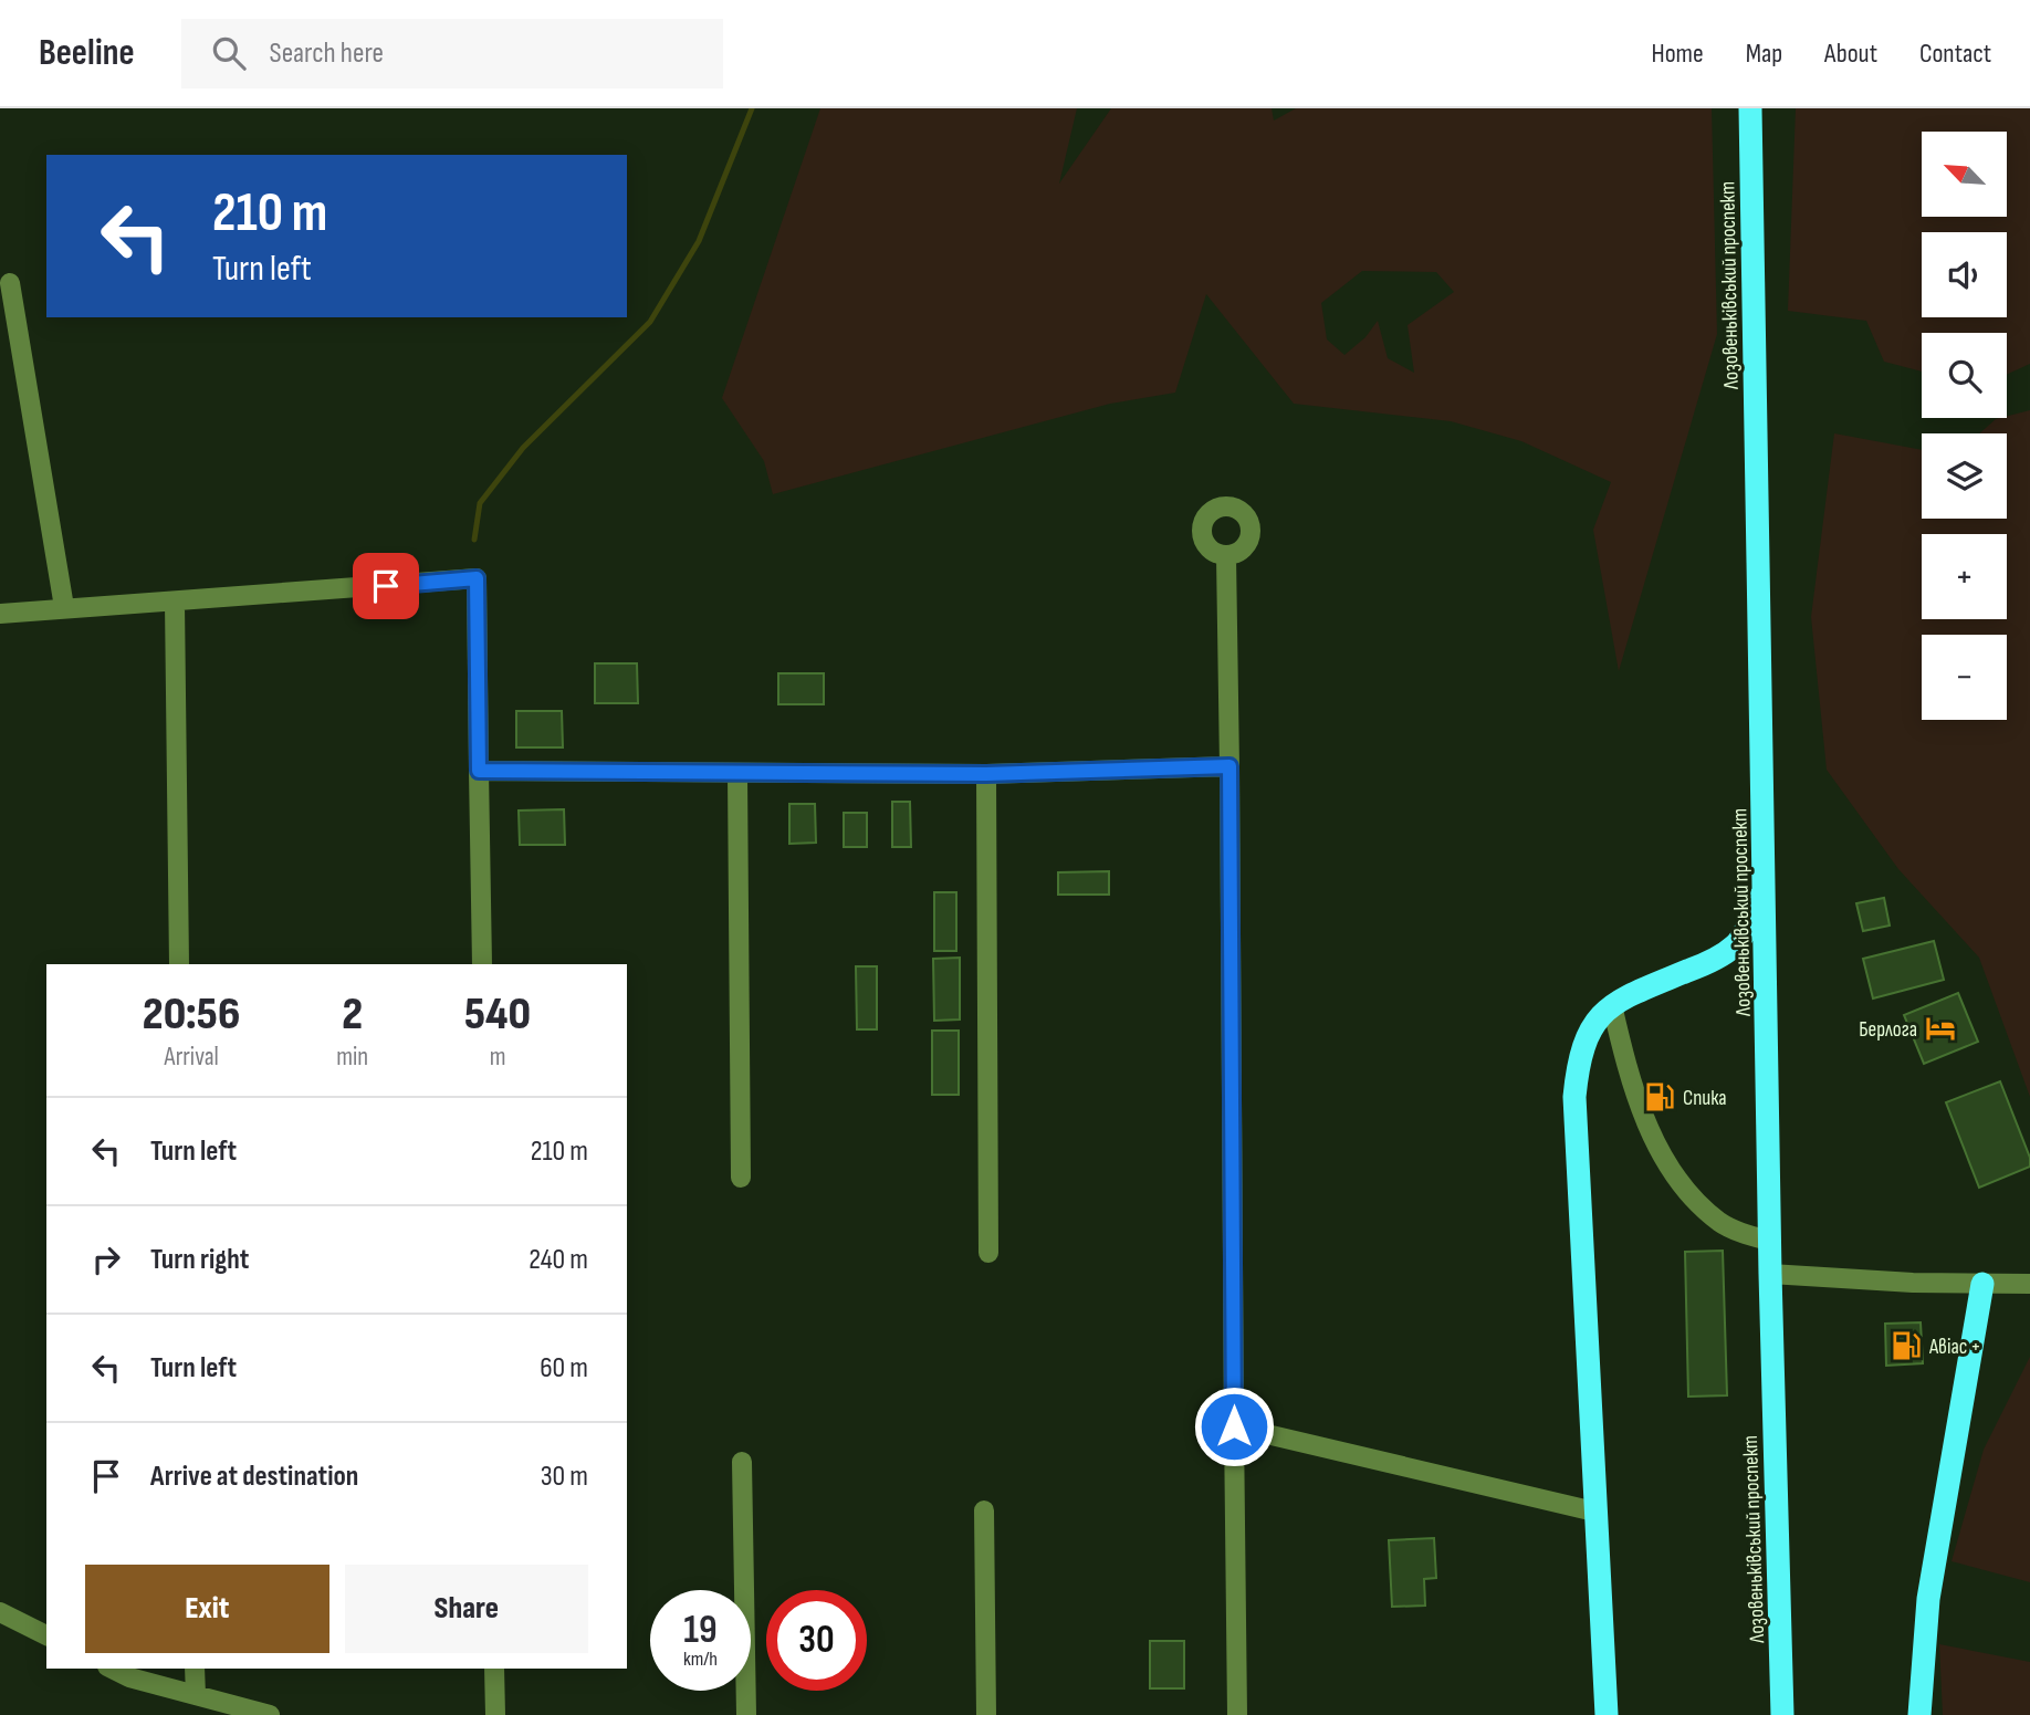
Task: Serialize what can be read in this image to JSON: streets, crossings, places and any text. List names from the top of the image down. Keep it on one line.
{"streets":{"highway":["Лозовеньківський проспект"]},"places":{"hotel":["Берлога"],"fuel station":["Спика","Авiас +"]},"north":"top left","page":{"header":"Beeline","search":"Search here","nav":["Home","Map","About","Contact"],"map_buttons":["+","−"],"turn":["210 m","Turn left"],"eta":["20:56","Arrival","2","min","540","m"],"list":[{"name":"Turn left","value":"210 m"},{"name":"Turn right","value":"240 m"},{"name":"Turn left","value":"60 m"},{"name":"Arrive at destination","value":"30 m"}],"buttons":["Exit","Share"],"speed":"19 km/h","limit":"30"}}
